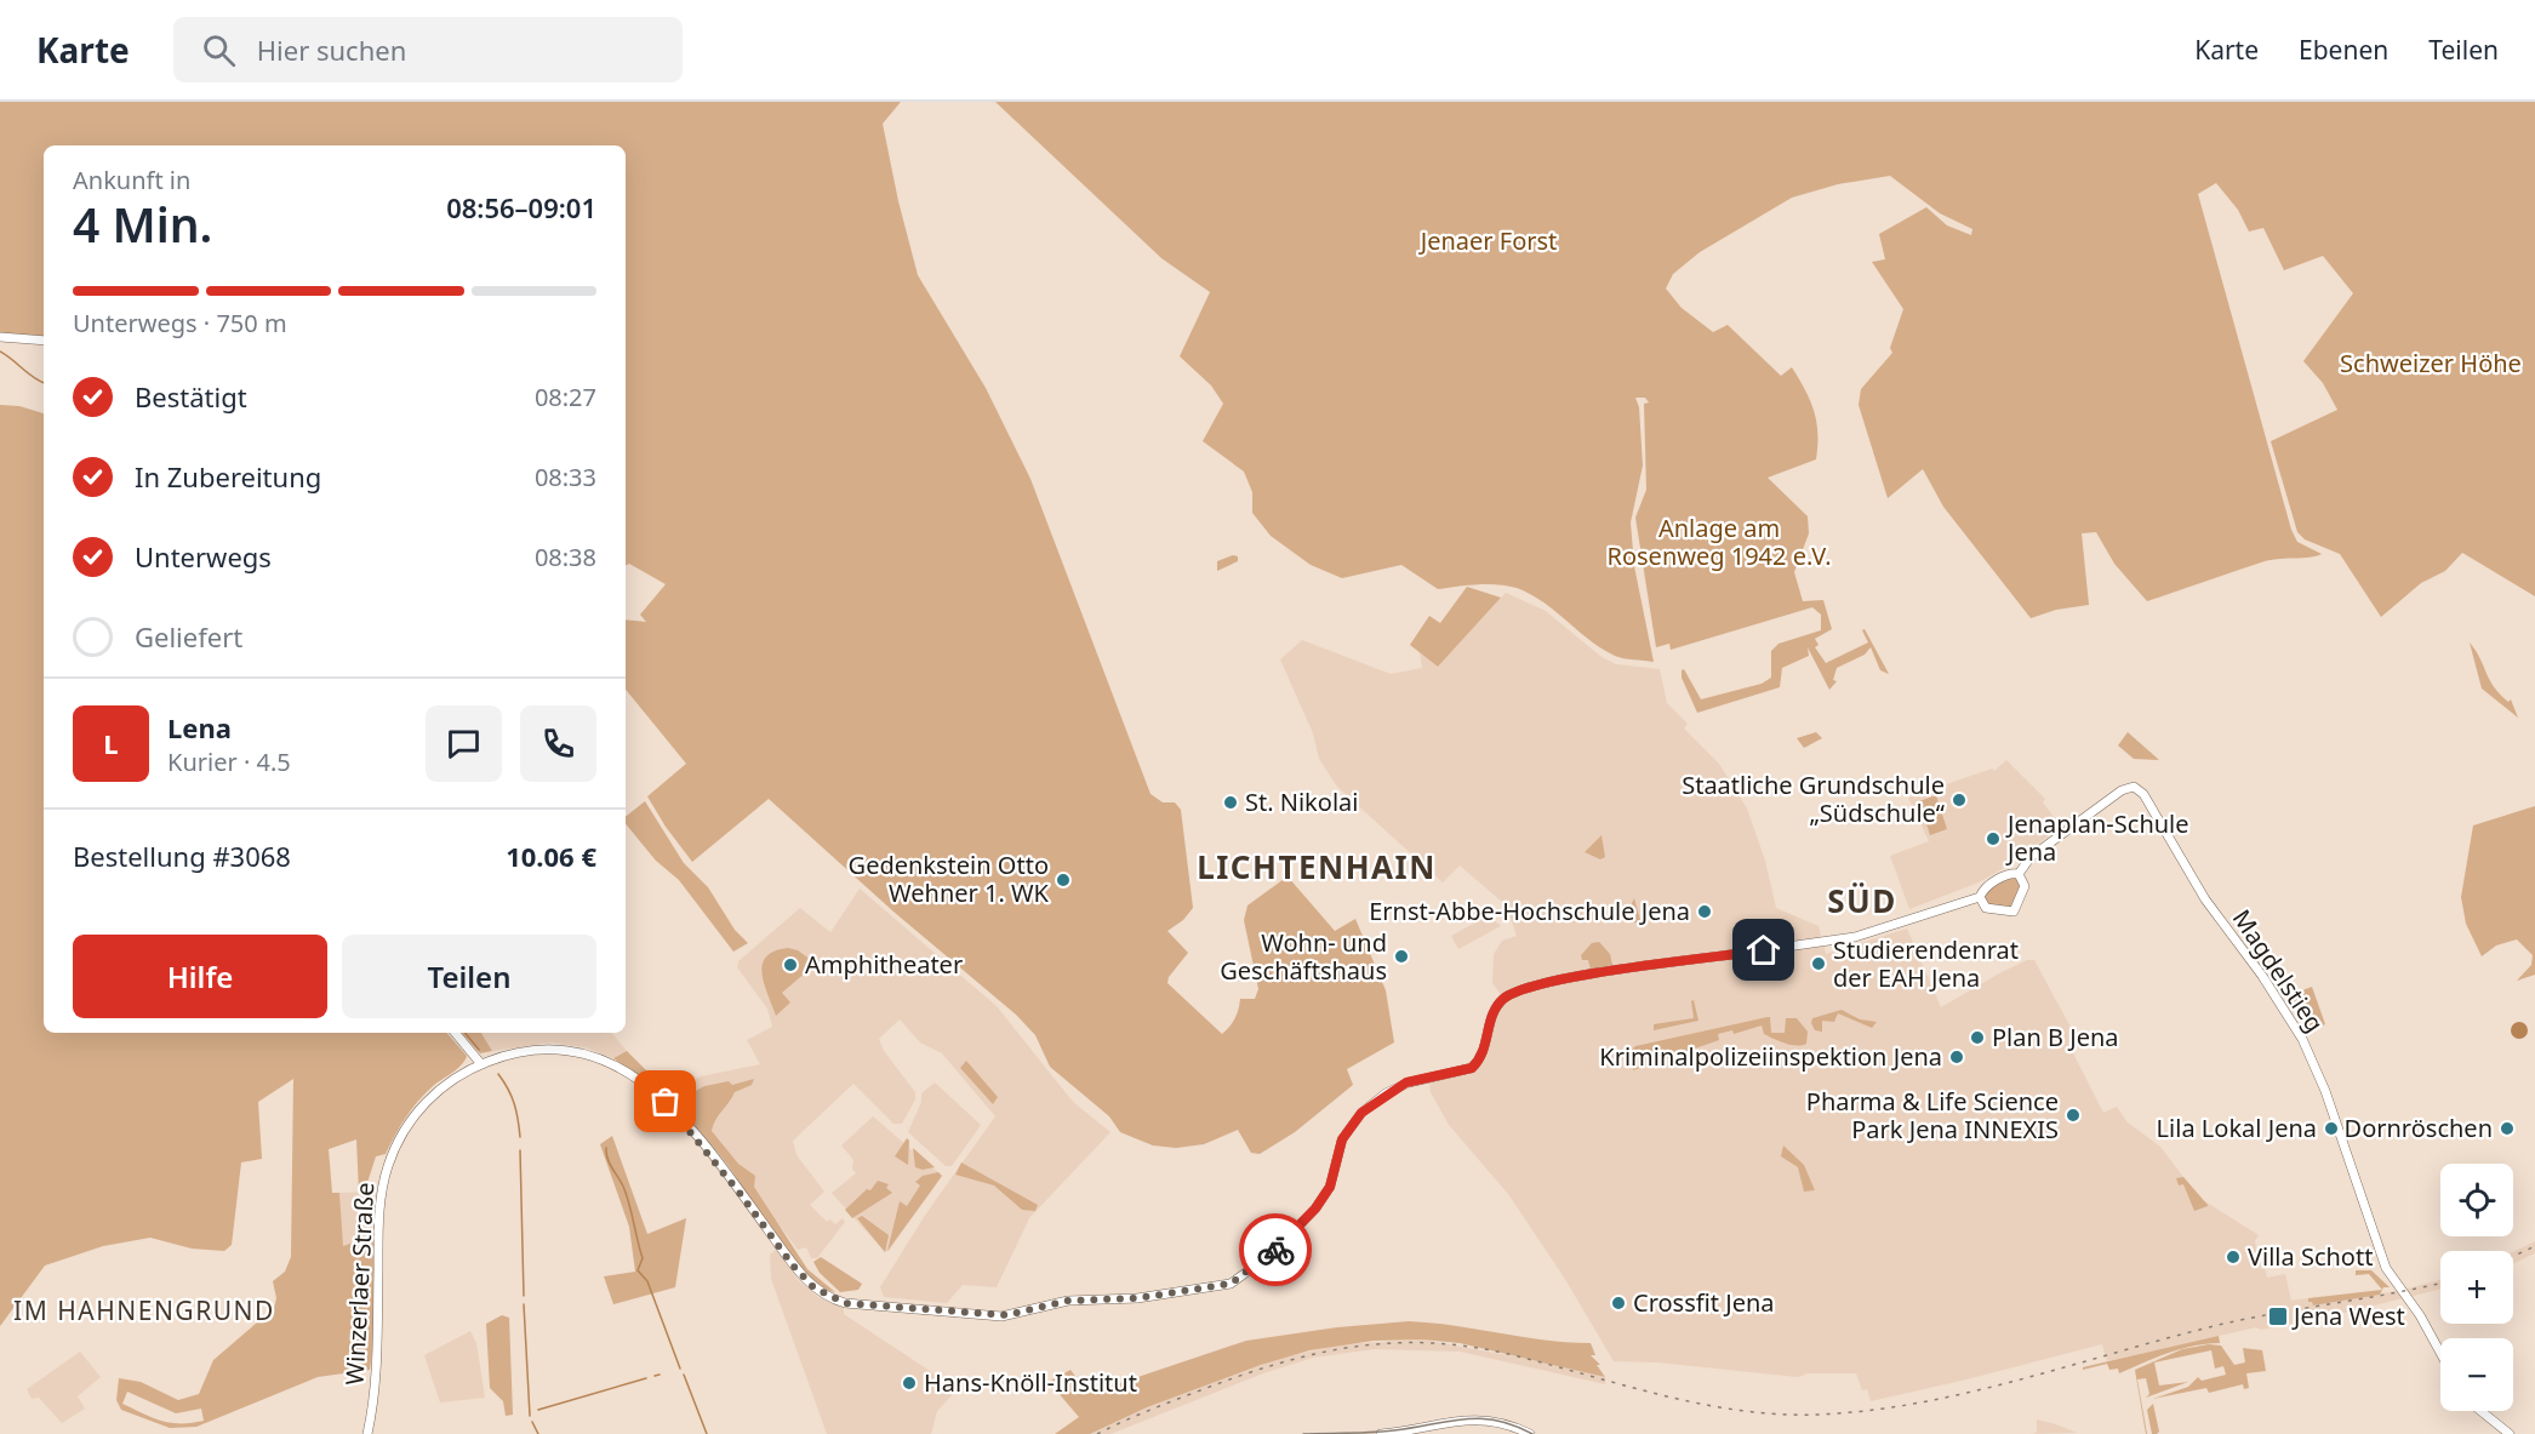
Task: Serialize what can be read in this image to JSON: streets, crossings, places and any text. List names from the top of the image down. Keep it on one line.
{"streets":{"main road":["Magdelstieg","Winzerlaer Straße"]},"districts":["LICHTENHAIN","SÜD","IM HAHNENGRUND"],"parks":["Jenaer Forst","Schweizer Höhe","Anlage am Rosenweg 1942 e.V."],"places":{"other":["Staatliche Grundschule „Südschule“","St. Nikolai","Jenaplan-Schule Jena","Gedenkstein Otto Wehner 1. WK","Ernst-Abbe-Hochschule Jena","Wohn- und Geschäftshaus","Studierendenrat der EAH Jena","Amphitheater","Plan B Jena","Kriminalpolizeiinspektion Jena","Pharma & Life Science Park Jena INNEXIS","Lila Lokal Jena","Dornröschen","Villa Schott","Crossfit Jena","Hans-Knöll-Institut"],"transit":["Jena West"]},"page":{"header":"Karte","search":"Hier suchen","nav":["Karte","Ebenen","Teilen"],"heading":["4 Min.","Ankunft in","08:56–09:01"],"panel":["Lena","Kurier · 4.5","Bestellung #3068","10.06 €"],"bar":"Unterwegs · 750 m","list":[["Bestätigt","08:27"],["In Zubereitung","08:33"],["Unterwegs","08:38"],"Geliefert"],"round":"L","buttons":["Hilfe","Teilen"],"map_buttons":["+","−"]}}
